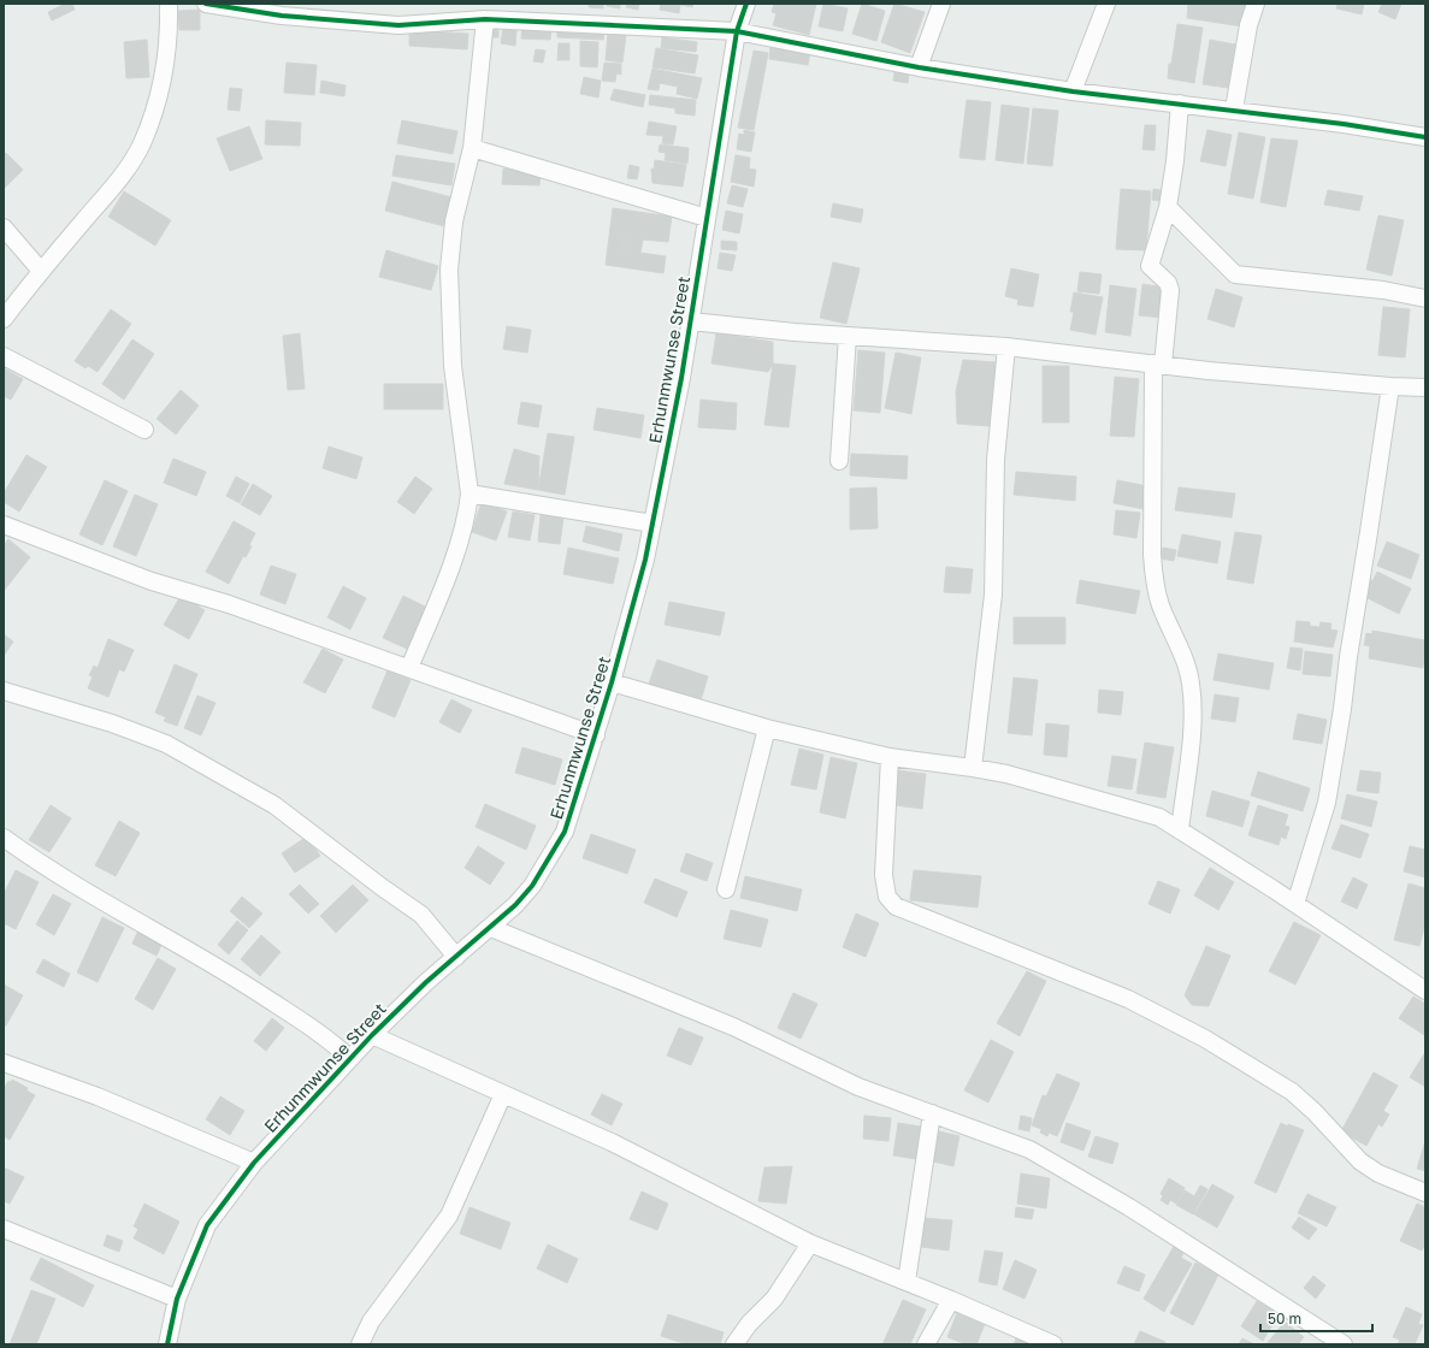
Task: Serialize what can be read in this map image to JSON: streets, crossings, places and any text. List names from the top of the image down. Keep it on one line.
{"streets":{"street":["Erhunmwunse Street"]},"scale_bar":"50 m"}
